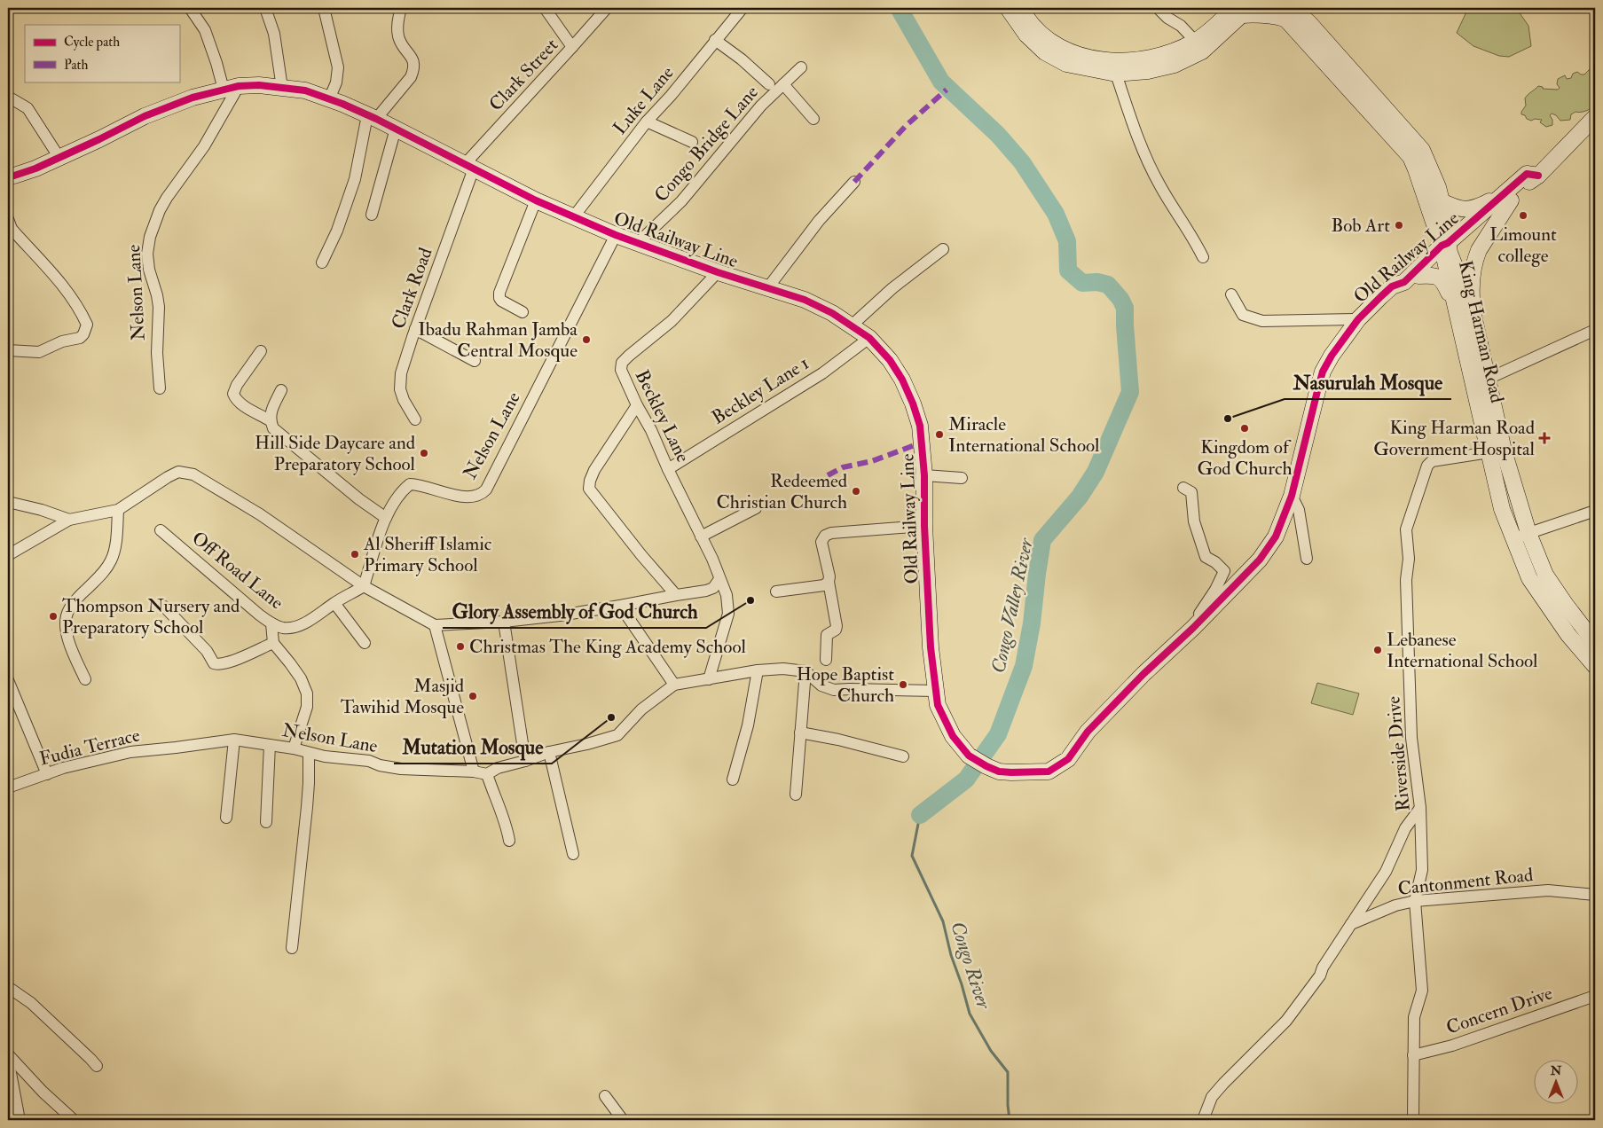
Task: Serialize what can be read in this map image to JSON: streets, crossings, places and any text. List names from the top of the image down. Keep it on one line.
{"streets":{"street":["Clark Street","Luke Lane","Congo Bridge Lane","Old Railway Line","Clark Road","Nelson Lane","King Harman Road","Beckley Lane 1","Beckley Lane","Off Road Lane","Fudia Terrace","Riverside Drive","Cantonment Road","Concern Drive"]},"crossings":[["Clark Street","Old Railway Line"],["Clark Street","Clark Road"],["Luke Lane","Old Railway Line"],["Congo Bridge Lane","Old Railway Line"],["Old Railway Line","Clark Road"],["Old Railway Line","Nelson Lane"],["Old Railway Line","King Harman Road"],["Old Railway Line","Beckley Lane 1"],["Old Railway Line","Beckley Lane"],["Nelson Lane","Off Road Lane"],["Nelson Lane","Fudia Terrace"],["King Harman Road","Riverside Drive"],["Beckley Lane 1","Beckley Lane"],["Riverside Drive","Cantonment Road"],["Riverside Drive","Concern Drive"]],"water":["Congo Valley River","Congo River"],"places":{"other":["Limount college","Bob Art","Ibadu Rahman Jamba Central Mosque","Nasurulah Mosque","Kingdom of God Church","Miracle International School","Hill Side Daycare and Preparatory School","Redeemed Christian Church","Al Sheriff Islamic Primary School","Glory Assembly of God Church","Thompson Nursery and Preparatory School","Christmas The King Academy School","Lebanese International School","Hope Baptist Church","Masjid Tawihid Mosque","Mutation Mosque"],"health":["King Harman Road Government Hospital"]},"legend":["Cycle path","Path"],"north":"top"}
